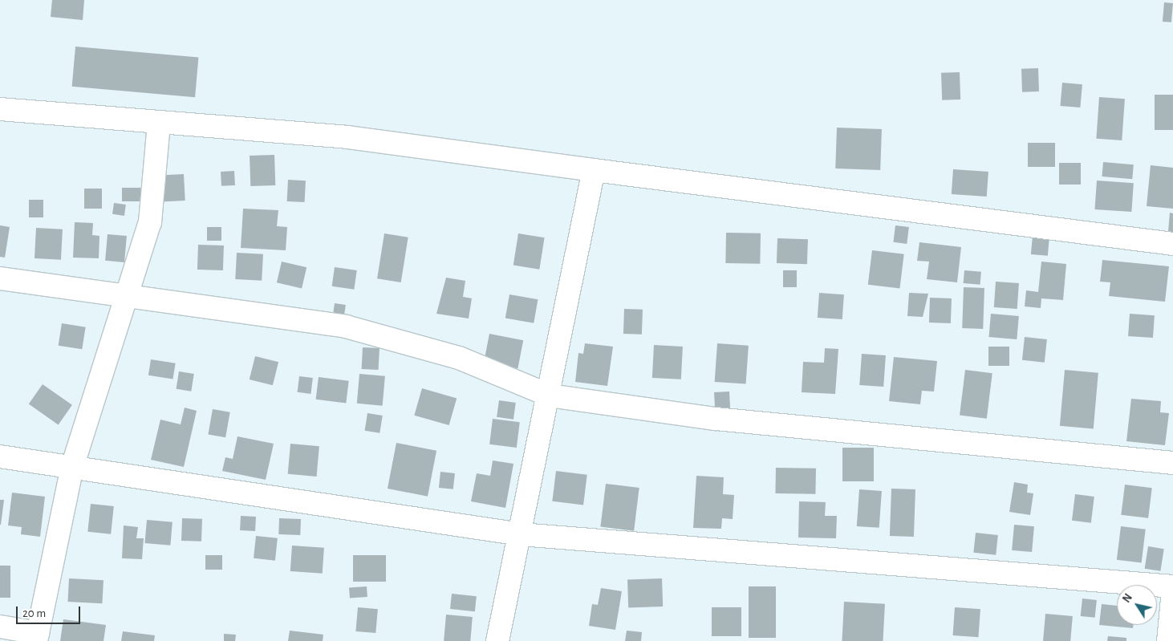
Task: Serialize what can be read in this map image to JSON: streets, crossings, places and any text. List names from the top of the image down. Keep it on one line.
{"scale_bar":"20 m","north":"top left"}
